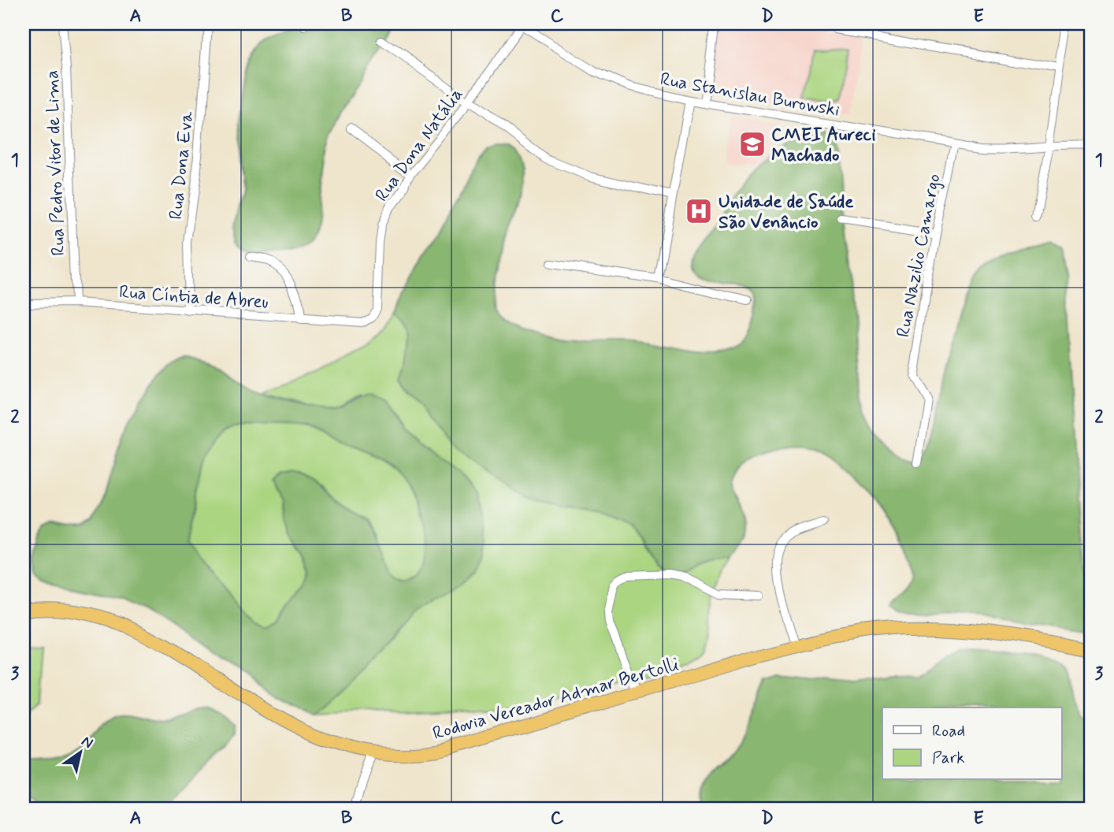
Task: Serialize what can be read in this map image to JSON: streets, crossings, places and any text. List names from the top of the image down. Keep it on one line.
{"streets":{"highway":["Rodovia Vereador Admar Bertolli"],"street":["Rua Stanislau Burowski","Rua Dona Natália","Rua Pedro Vitor de Lima","Rua Dona Eva","Rua Nazilio Camargo","Rua Cíntia de Abreu"]},"crossings":[["Rua Stanislau Burowski","Rua Dona Natália"],["Rua Stanislau Burowski","Rua Nazilio Camargo"],["Rua Dona Natália","Rua Cíntia de Abreu"],["Rua Pedro Vitor de Lima","Rua Cíntia de Abreu"],["Rua Dona Eva","Rua Cíntia de Abreu"]],"places":{"school or university":["CMEI Aureci Machado"],"hospital":["Unidade de Saúde São Venâncio"]},"legend":["Road","Park"],"north":"top right","grid":{"columns":["A","B","C","D","E"],"rows":["1","2","3"]}}
